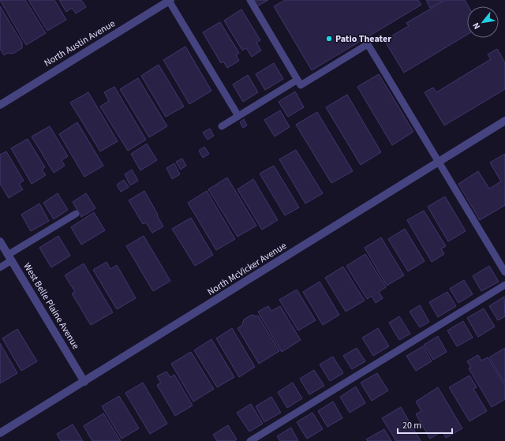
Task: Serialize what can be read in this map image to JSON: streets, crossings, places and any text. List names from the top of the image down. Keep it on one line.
{"streets":{"street":["North Austin Avenue","North McVicker Avenue","West Belle Plaine Avenue"]},"crossings":[["North McVicker Avenue","West Belle Plaine Avenue"]],"places":["Patio Theater"],"scale_bar":"20 m","north":"bottom left"}
